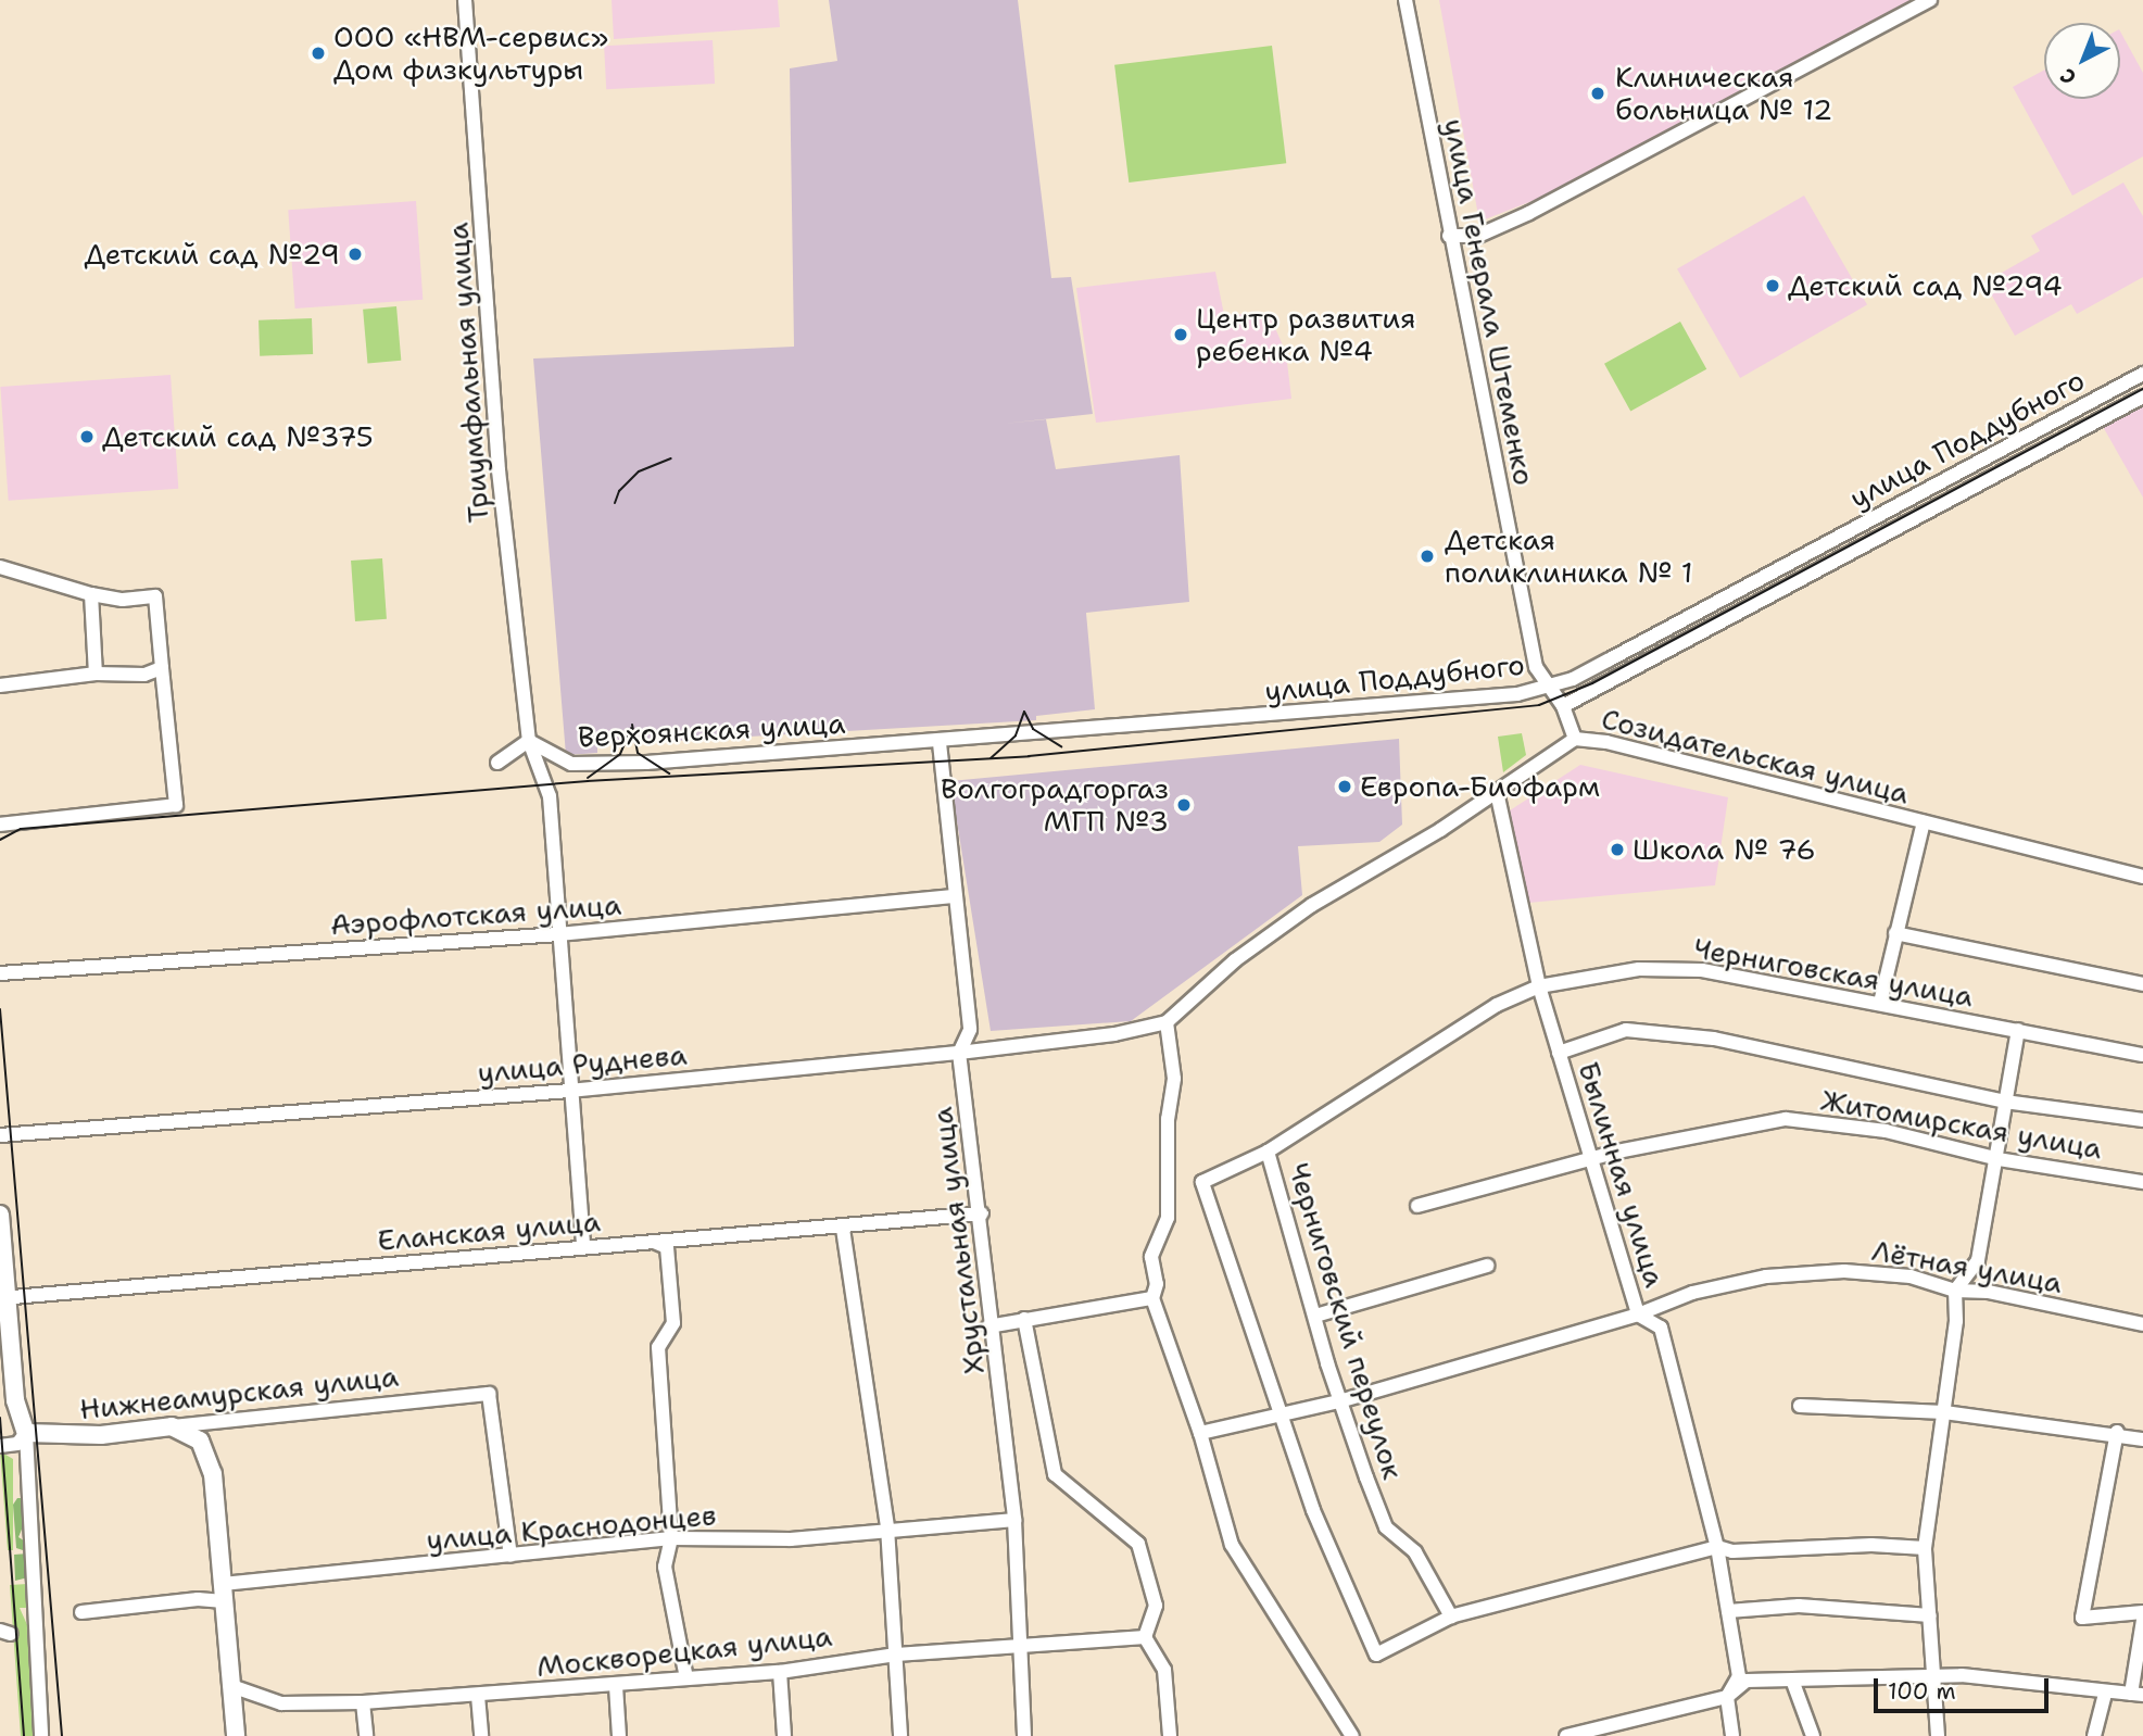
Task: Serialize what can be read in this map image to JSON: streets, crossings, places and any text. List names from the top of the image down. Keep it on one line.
{"streets":{"street":["улица Генерала Штеменко","Триумфальная улица","улица Поддубного","Верхоянская улица","Созидательская улица","Аэрофлотская улица","Черниговская улица","улица Руднева","Житомирская улица","Былинная улица","Еланская улица","Хрустальная улица","Лётная улица","Черниговский переулок","Нижнеамурская улица","улица Краснодонцев","Москворецкая улица"]},"crossings":[["улица Генерала Штеменко","улица Поддубного"],["улица Генерала Штеменко","Созидательская улица"],["Триумфальная улица","Верхоянская улица"],["Триумфальная улица","Аэрофлотская улица"],["Триумфальная улица","улица Руднева"],["Триумфальная улица","Еланская улица"],["улица Поддубного","Верхоянская улица"],["улица Поддубного","Хрустальная улица"],["Верхоянская улица","Хрустальная улица"],["Созидательская улица","улица Руднева"],["Созидательская улица","Былинная улица"],["Аэрофлотская улица","Хрустальная улица"],["Черниговская улица","Былинная улица"],["Черниговская улица","Черниговский переулок"],["улица Руднева","Хрустальная улица"],["Житомирская улица","Былинная улица"],["Былинная улица","Лётная улица"],["Еланская улица","Хрустальная улица"],["Хрустальная улица","улица Краснодонцев"],["Хрустальная улица","Москворецкая улица"],["Нижнеамурская улица","улица Краснодонцев"]],"places":["ООО «НВМ-сервис» Дом физкультуры","Клиническая больница № 12","Детский сад №29","Детский сад №294","Центр развития ребенка №4","Детский сад №375","Детская поликлиника № 1","Европа-Биофарм","Волгоградгоргаз МГП №3","Школа № 76"],"scale_bar":"100 m","north":"bottom left"}
